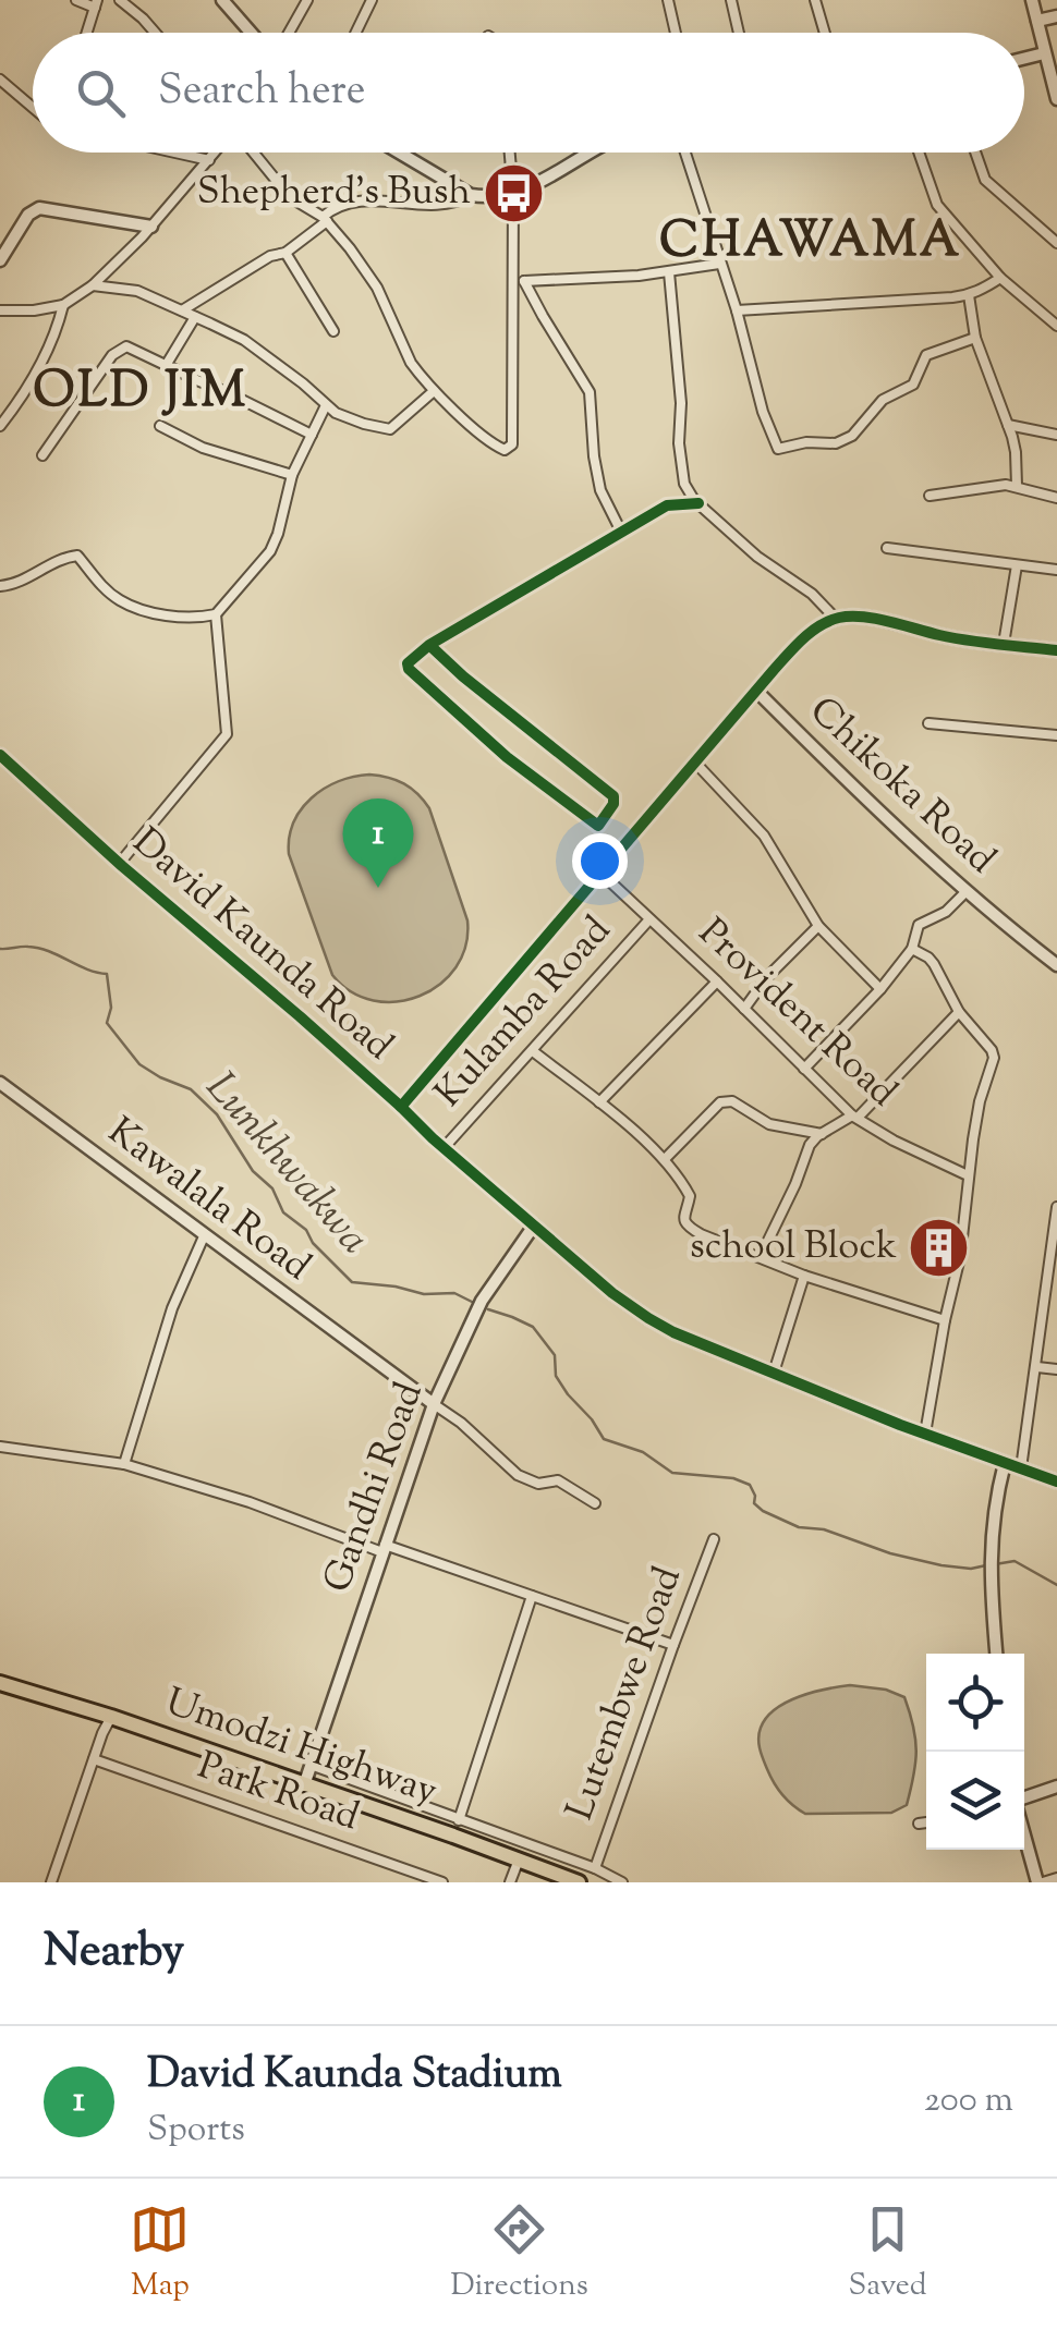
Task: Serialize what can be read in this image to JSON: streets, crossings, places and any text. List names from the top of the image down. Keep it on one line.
{"streets":{"highway":["Umodzi Highway"],"street":["Chikoka Road","David Kaunda Road","Kulamba Road","Provident Road","Kawalala Road","Gandhi Road","Lutembwe Road","Park Road"]},"crossings":[["David Kaunda Road","Kulamba Road"],["David Kaunda Road","Gandhi Road"],["Kulamba Road","Provident Road"],["Kawalala Road","Gandhi Road"],["Gandhi Road","Umodzi Highway"]],"districts":["CHAWAMA","OLD JIM"],"water":["Lunkhwakwa"],"places":{"bus stop":["Shepherd's Bush"],"building":["school Block"]},"page":{"search":"Search here","pins":"1","heading":"Nearby","list":[{"mark":"1","name":"David Kaunda Stadium","note":"Sports","value":"200 m"}],"nav":["Map","Directions","Saved"]}}
